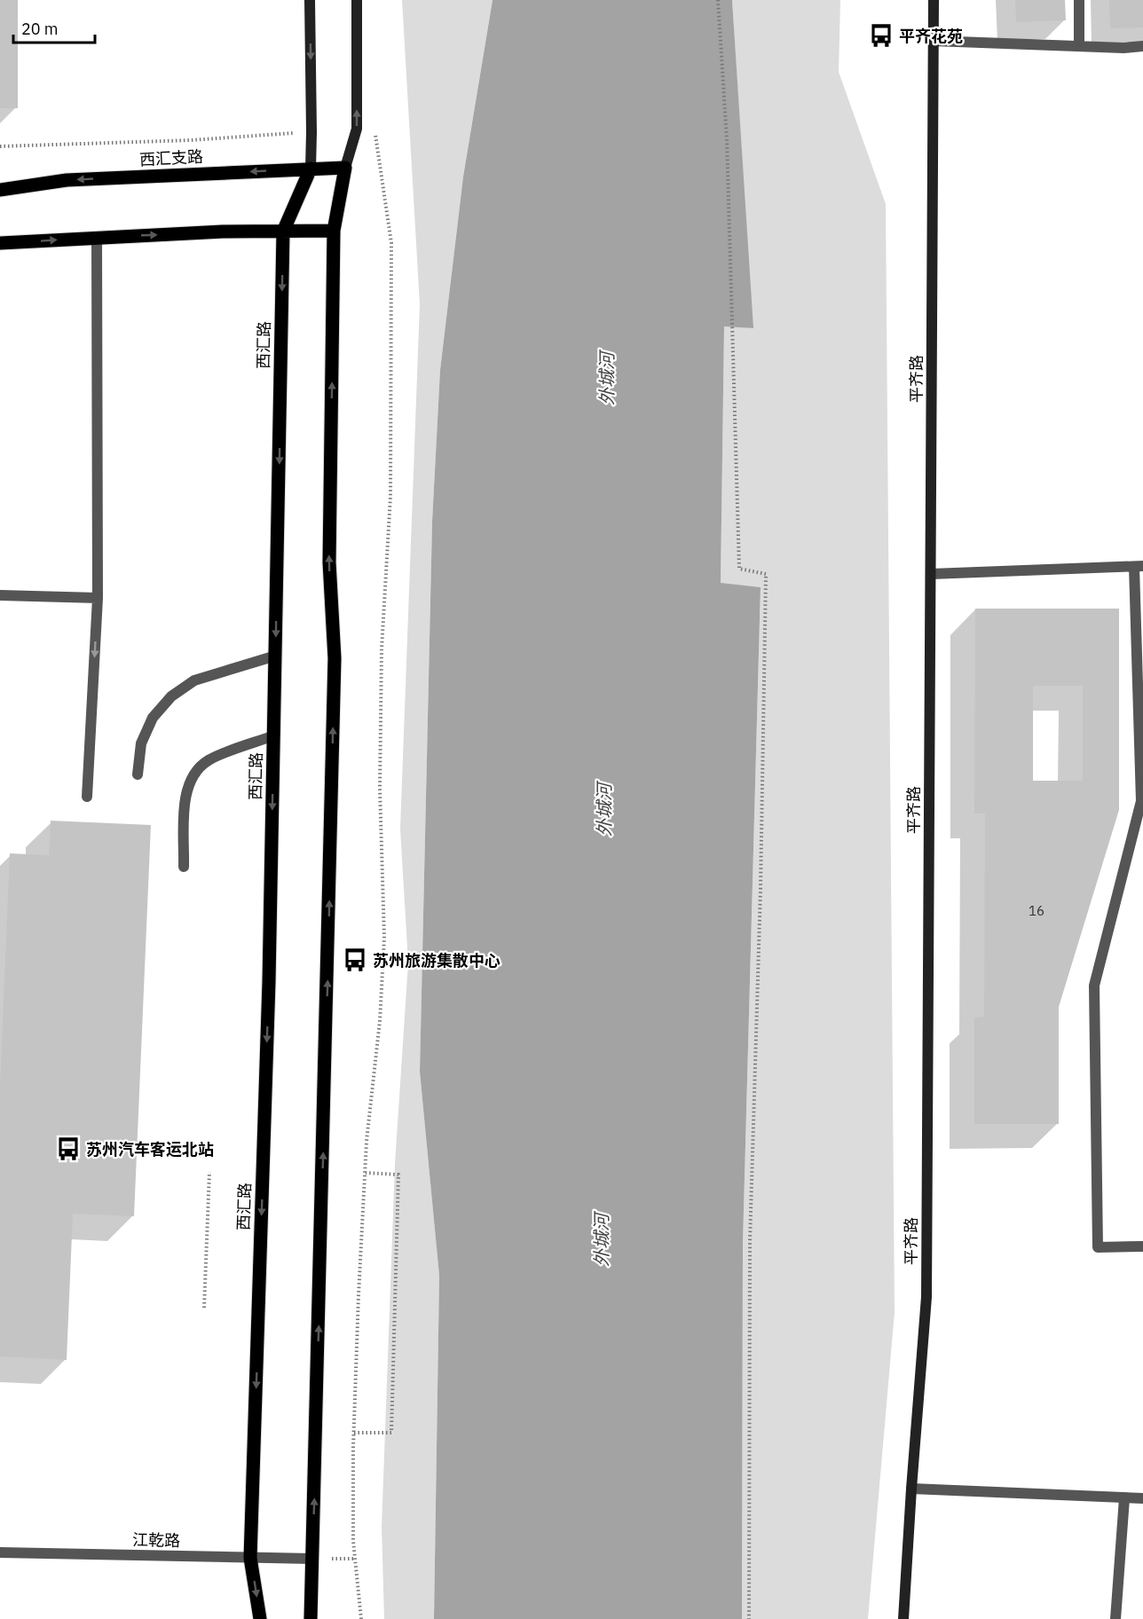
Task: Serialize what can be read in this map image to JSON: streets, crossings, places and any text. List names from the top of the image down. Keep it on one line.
{"streets":{"main road":["西汇支路","西汇路","平齐路"],"street":["江乾路"]},"crossings":[["西汇支路","西汇路"],["西汇路","江乾路"]],"water":["外城河"],"places":{"bus stop":["平齐花苑","苏州旅游集散中心","苏州汽车客运北站"]},"house_numbers":["16"],"scale_bar":"20 m"}
